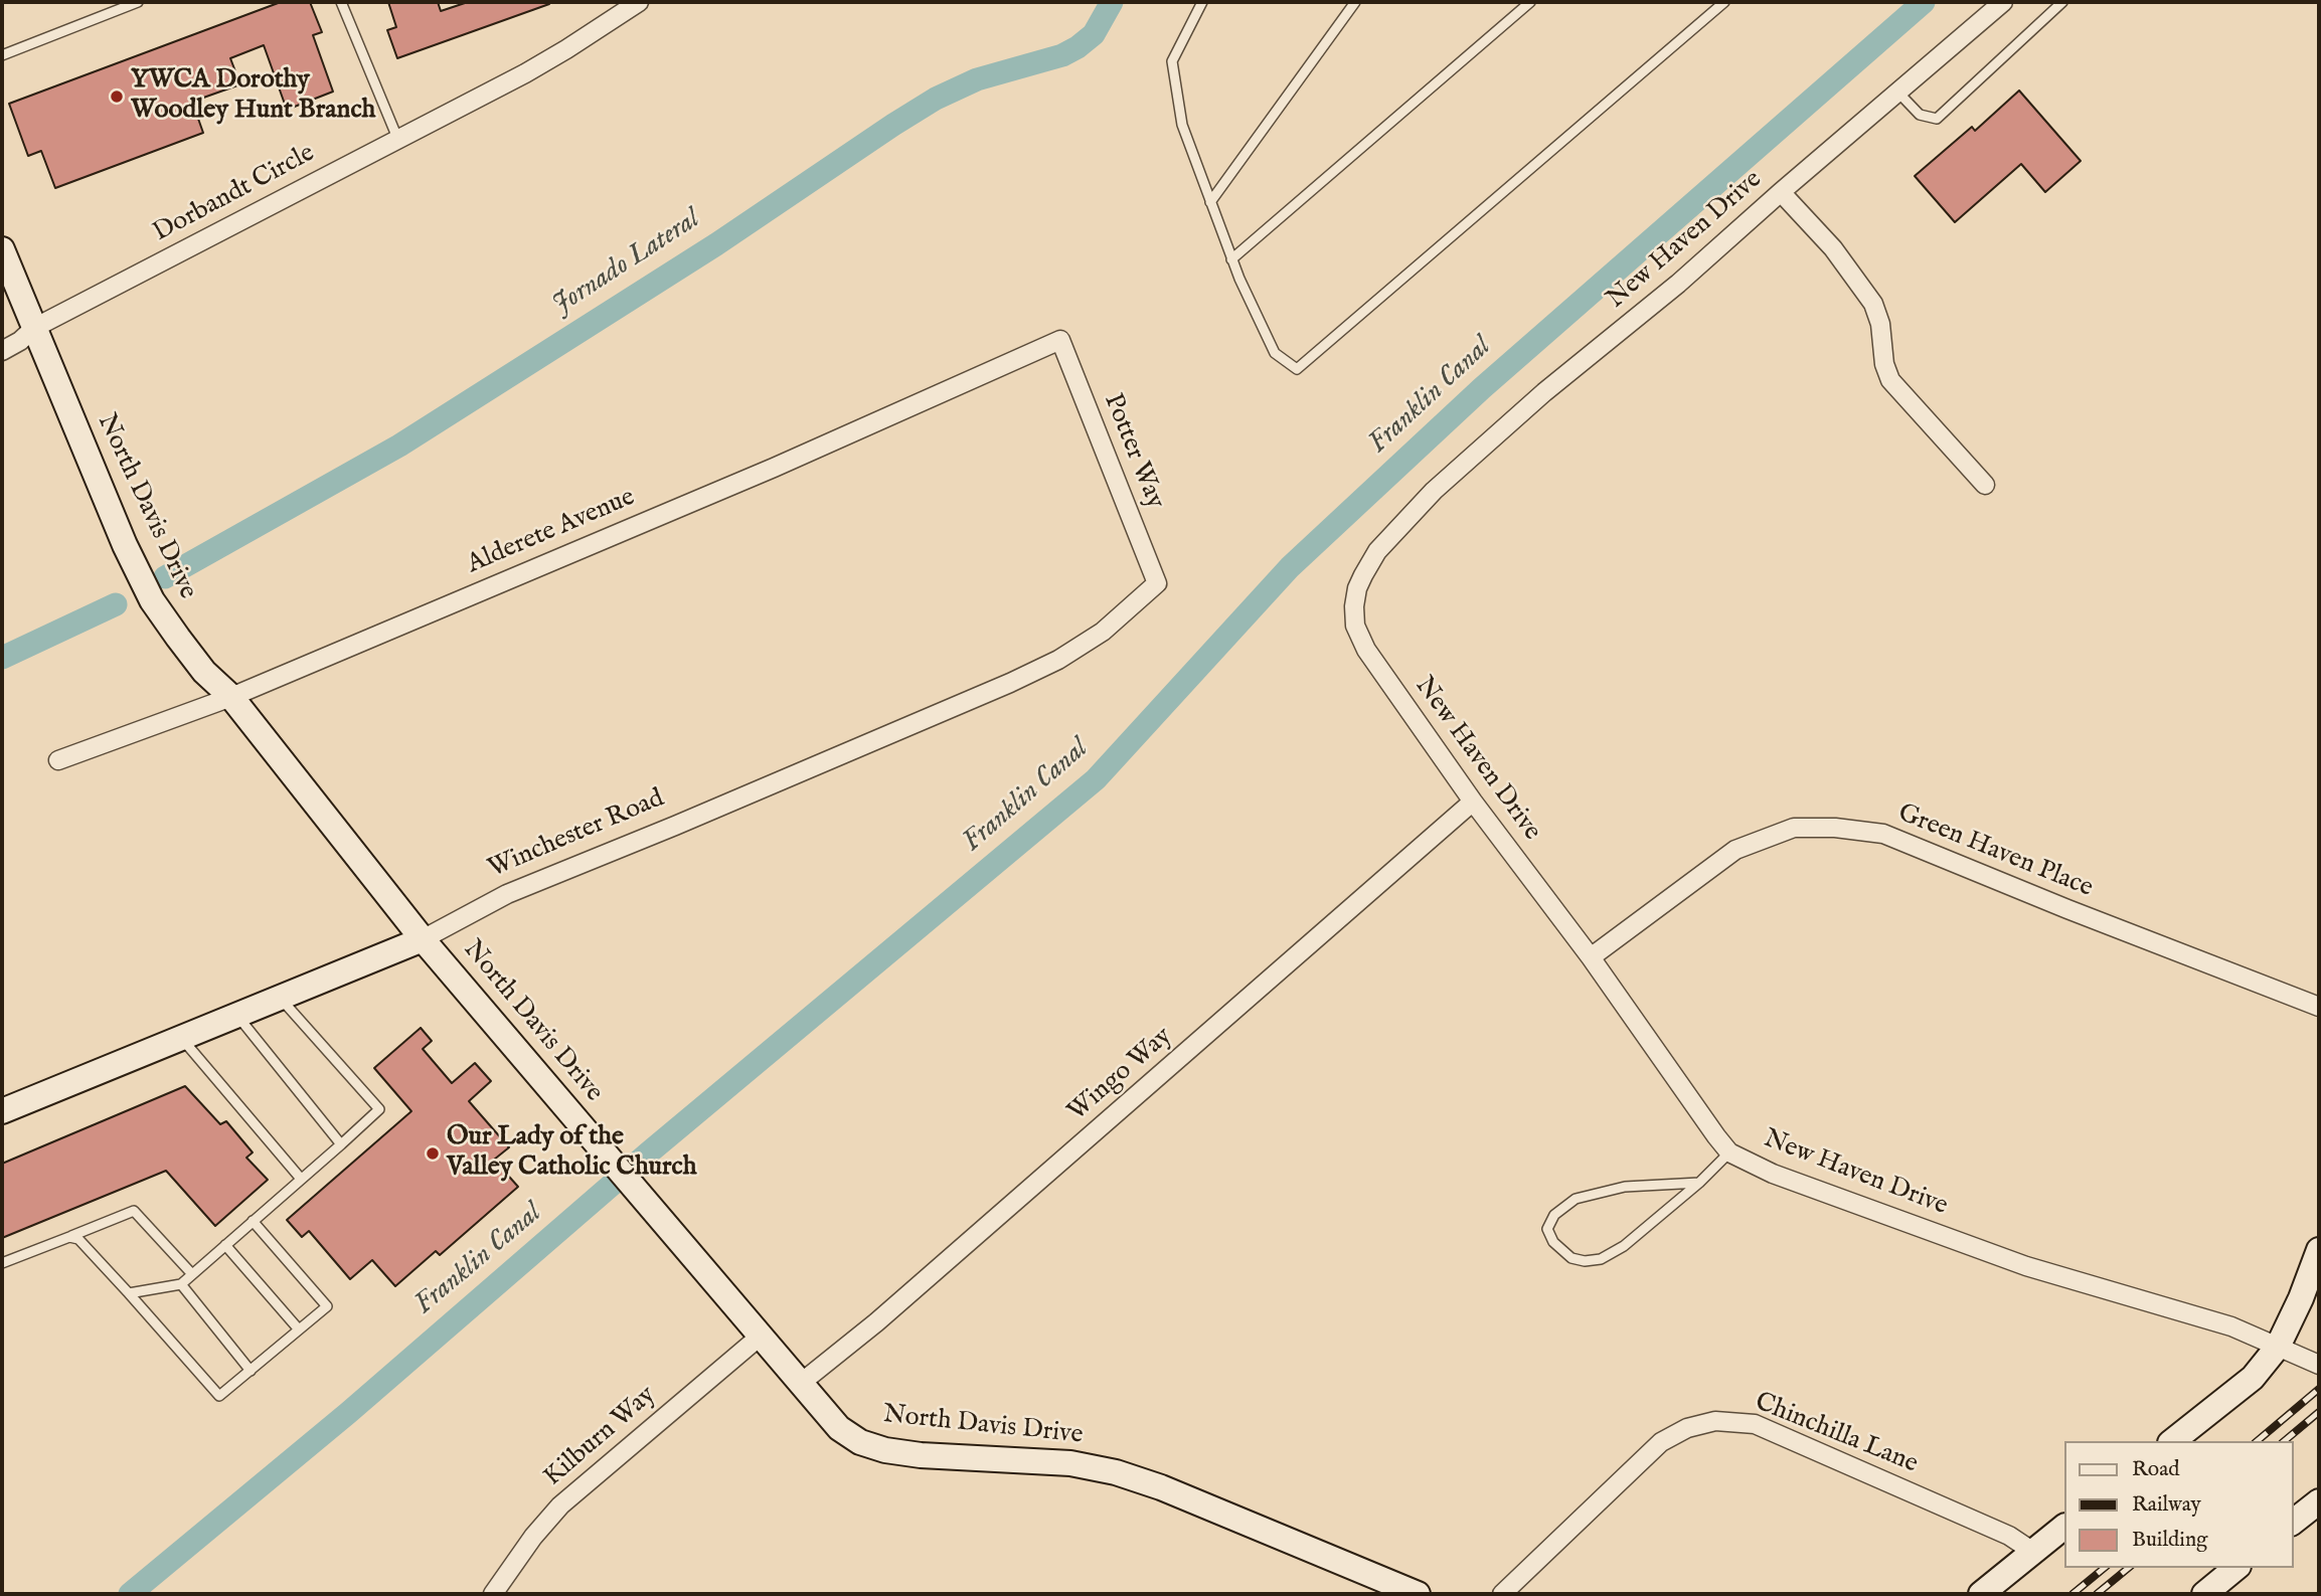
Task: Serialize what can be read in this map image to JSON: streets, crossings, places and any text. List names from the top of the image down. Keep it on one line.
{"streets":{"street":["Dorbandt Circle","New Haven Drive","Potter Way","North Davis Drive","Alderete Avenue","Winchester Road","Green Haven Place","Wingo Way","Chinchilla Lane","Kilburn Way"]},"crossings":[["Dorbandt Circle","North Davis Drive"],["New Haven Drive","Green Haven Place"],["New Haven Drive","Wingo Way"],["Potter Way","Alderete Avenue"],["Potter Way","Winchester Road"],["North Davis Drive","Alderete Avenue"],["North Davis Drive","Winchester Road"],["North Davis Drive","Wingo Way"],["North Davis Drive","Kilburn Way"]],"water":["Jornado Lateral","Franklin Canal"],"places":["YWCA Dorothy Woodley Hunt Branch","Our Lady of the Valley Catholic Church"],"legend":["Road","Railway","Building"]}
